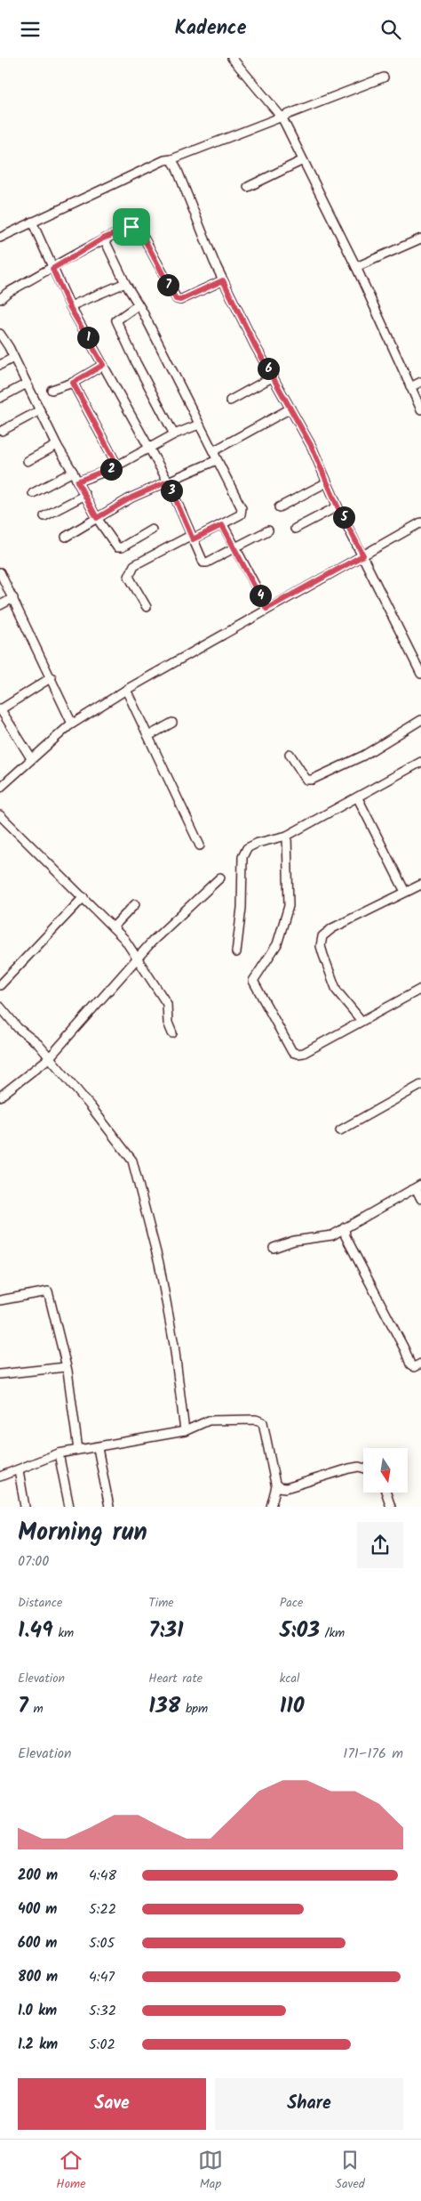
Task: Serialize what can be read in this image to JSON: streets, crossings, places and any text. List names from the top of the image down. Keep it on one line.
{"north":"bottom","page":{"header":"Kadence","pins":["7","1","6","2","3","5","4"],"heading":["Morning run","07:00"],"stats":[["Distance","1.49 km"],["Time","7:31"],["Pace","5:03 /km"],["Elevation","7 m"],["Heart rate","138 bpm"],["kcal","110"]],"chart":["Elevation","171–176 m"],"list":[{"name":"200 m","note":"4:48"},{"name":"400 m","note":"5:22"},{"name":"600 m","note":"5:05"},{"name":"800 m","note":"4:47"},{"name":"1.0 km","note":"5:32"},{"name":"1.2 km","note":"5:02"}],"buttons":["Save","Share"],"tabs":["Home","Map","Saved"]}}
